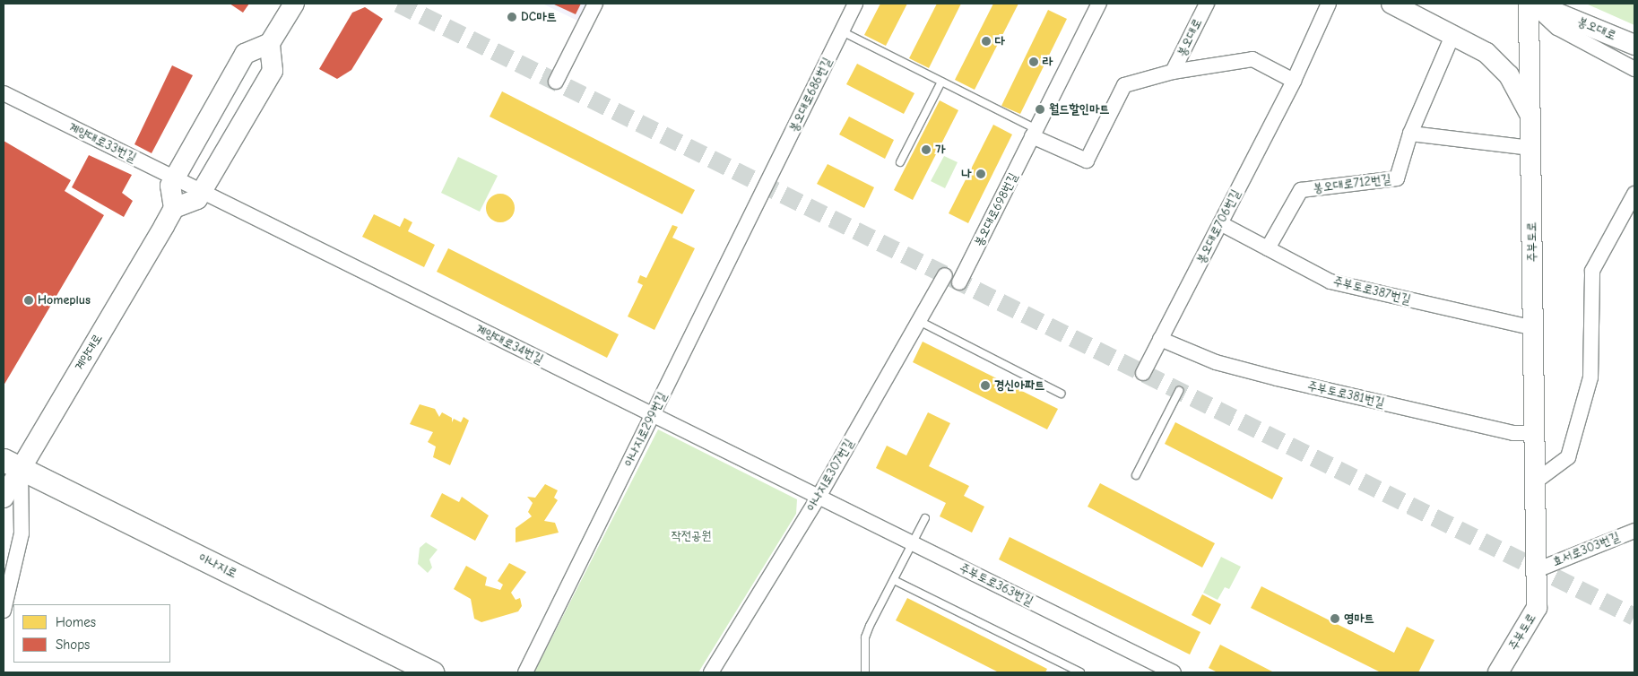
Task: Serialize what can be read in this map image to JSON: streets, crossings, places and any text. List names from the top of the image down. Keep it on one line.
{"streets":{"main road":["봉오대로","주부토로","계양대로","아나지로"],"street":["봉오대로686번길","계양대로33번길","봉오대로712번길","봉오대로698번길","봉오대로706번길","주부토로387번길","계양대로34번길","주부토로381번길","아나지로299번길","아나지로307번길","효서로303번길","주부토로363번길"]},"crossings":[["봉오대로","주부토로"],["봉오대로686번길","아나지로299번길"],["계양대로33번길","계양대로34번길"],["봉오대로712번길","주부토로387번길"],["봉오대로706번길","주부토로387번길"],["봉오대로706번길","주부토로381번길"],["주부토로","주부토로387번길"],["주부토로","주부토로381번길"],["주부토로","효서로303번길"],["계양대로34번길","아나지로299번길"],["계양대로34번길","아나지로307번길"],["계양대로34번길","주부토로363번길"],["계양대로","아나지로"],["아나지로307번길","주부토로363번길"]],"parks":["작전공원"],"places":["DC마트","다","라","월드할인마트","가","나","Homeplus","경신아파트","영마트"],"legend":["Homes","Shops"]}
